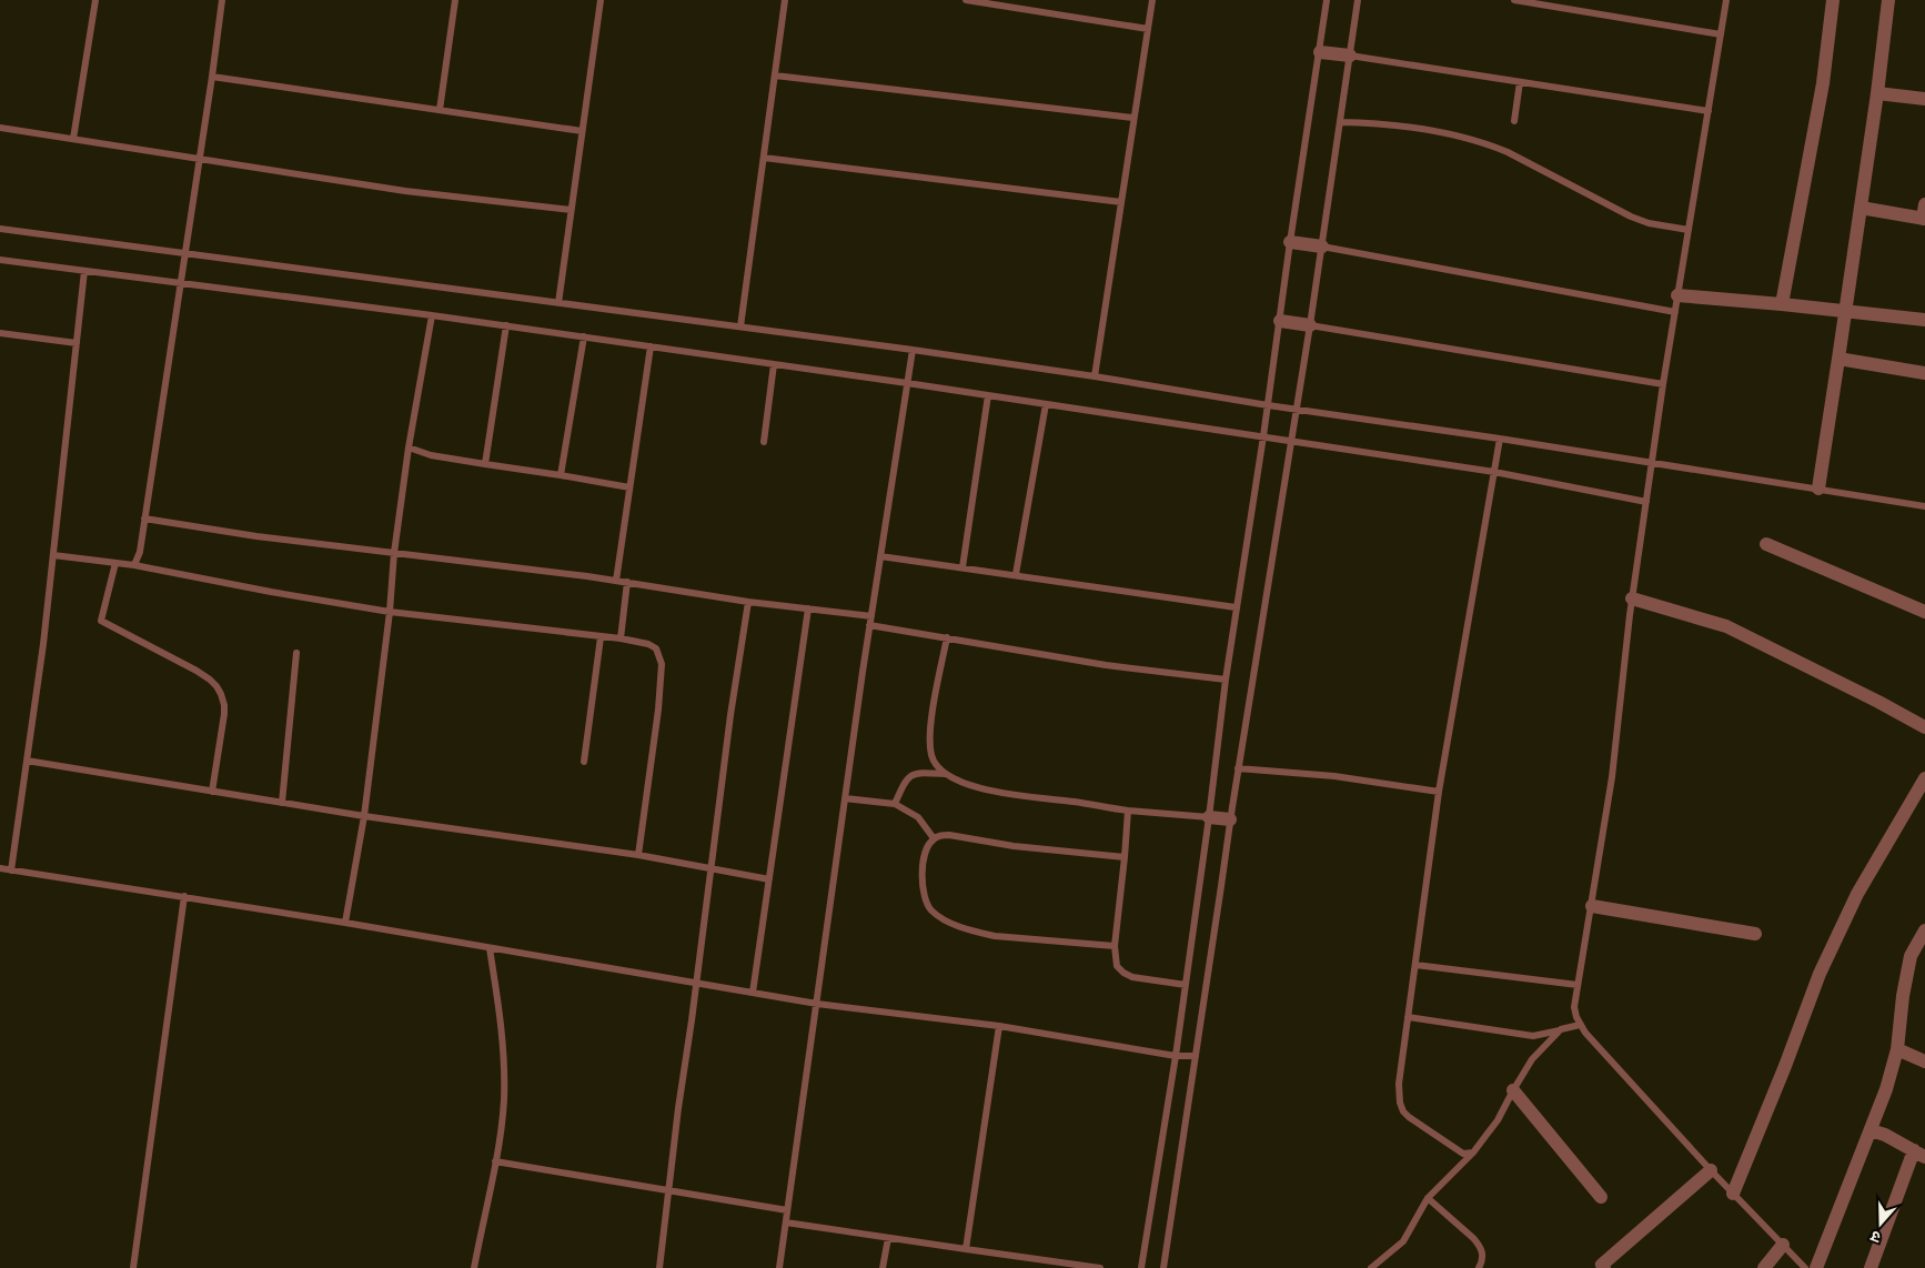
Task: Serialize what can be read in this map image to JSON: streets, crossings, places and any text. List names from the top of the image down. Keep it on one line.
{"north":"bottom"}
